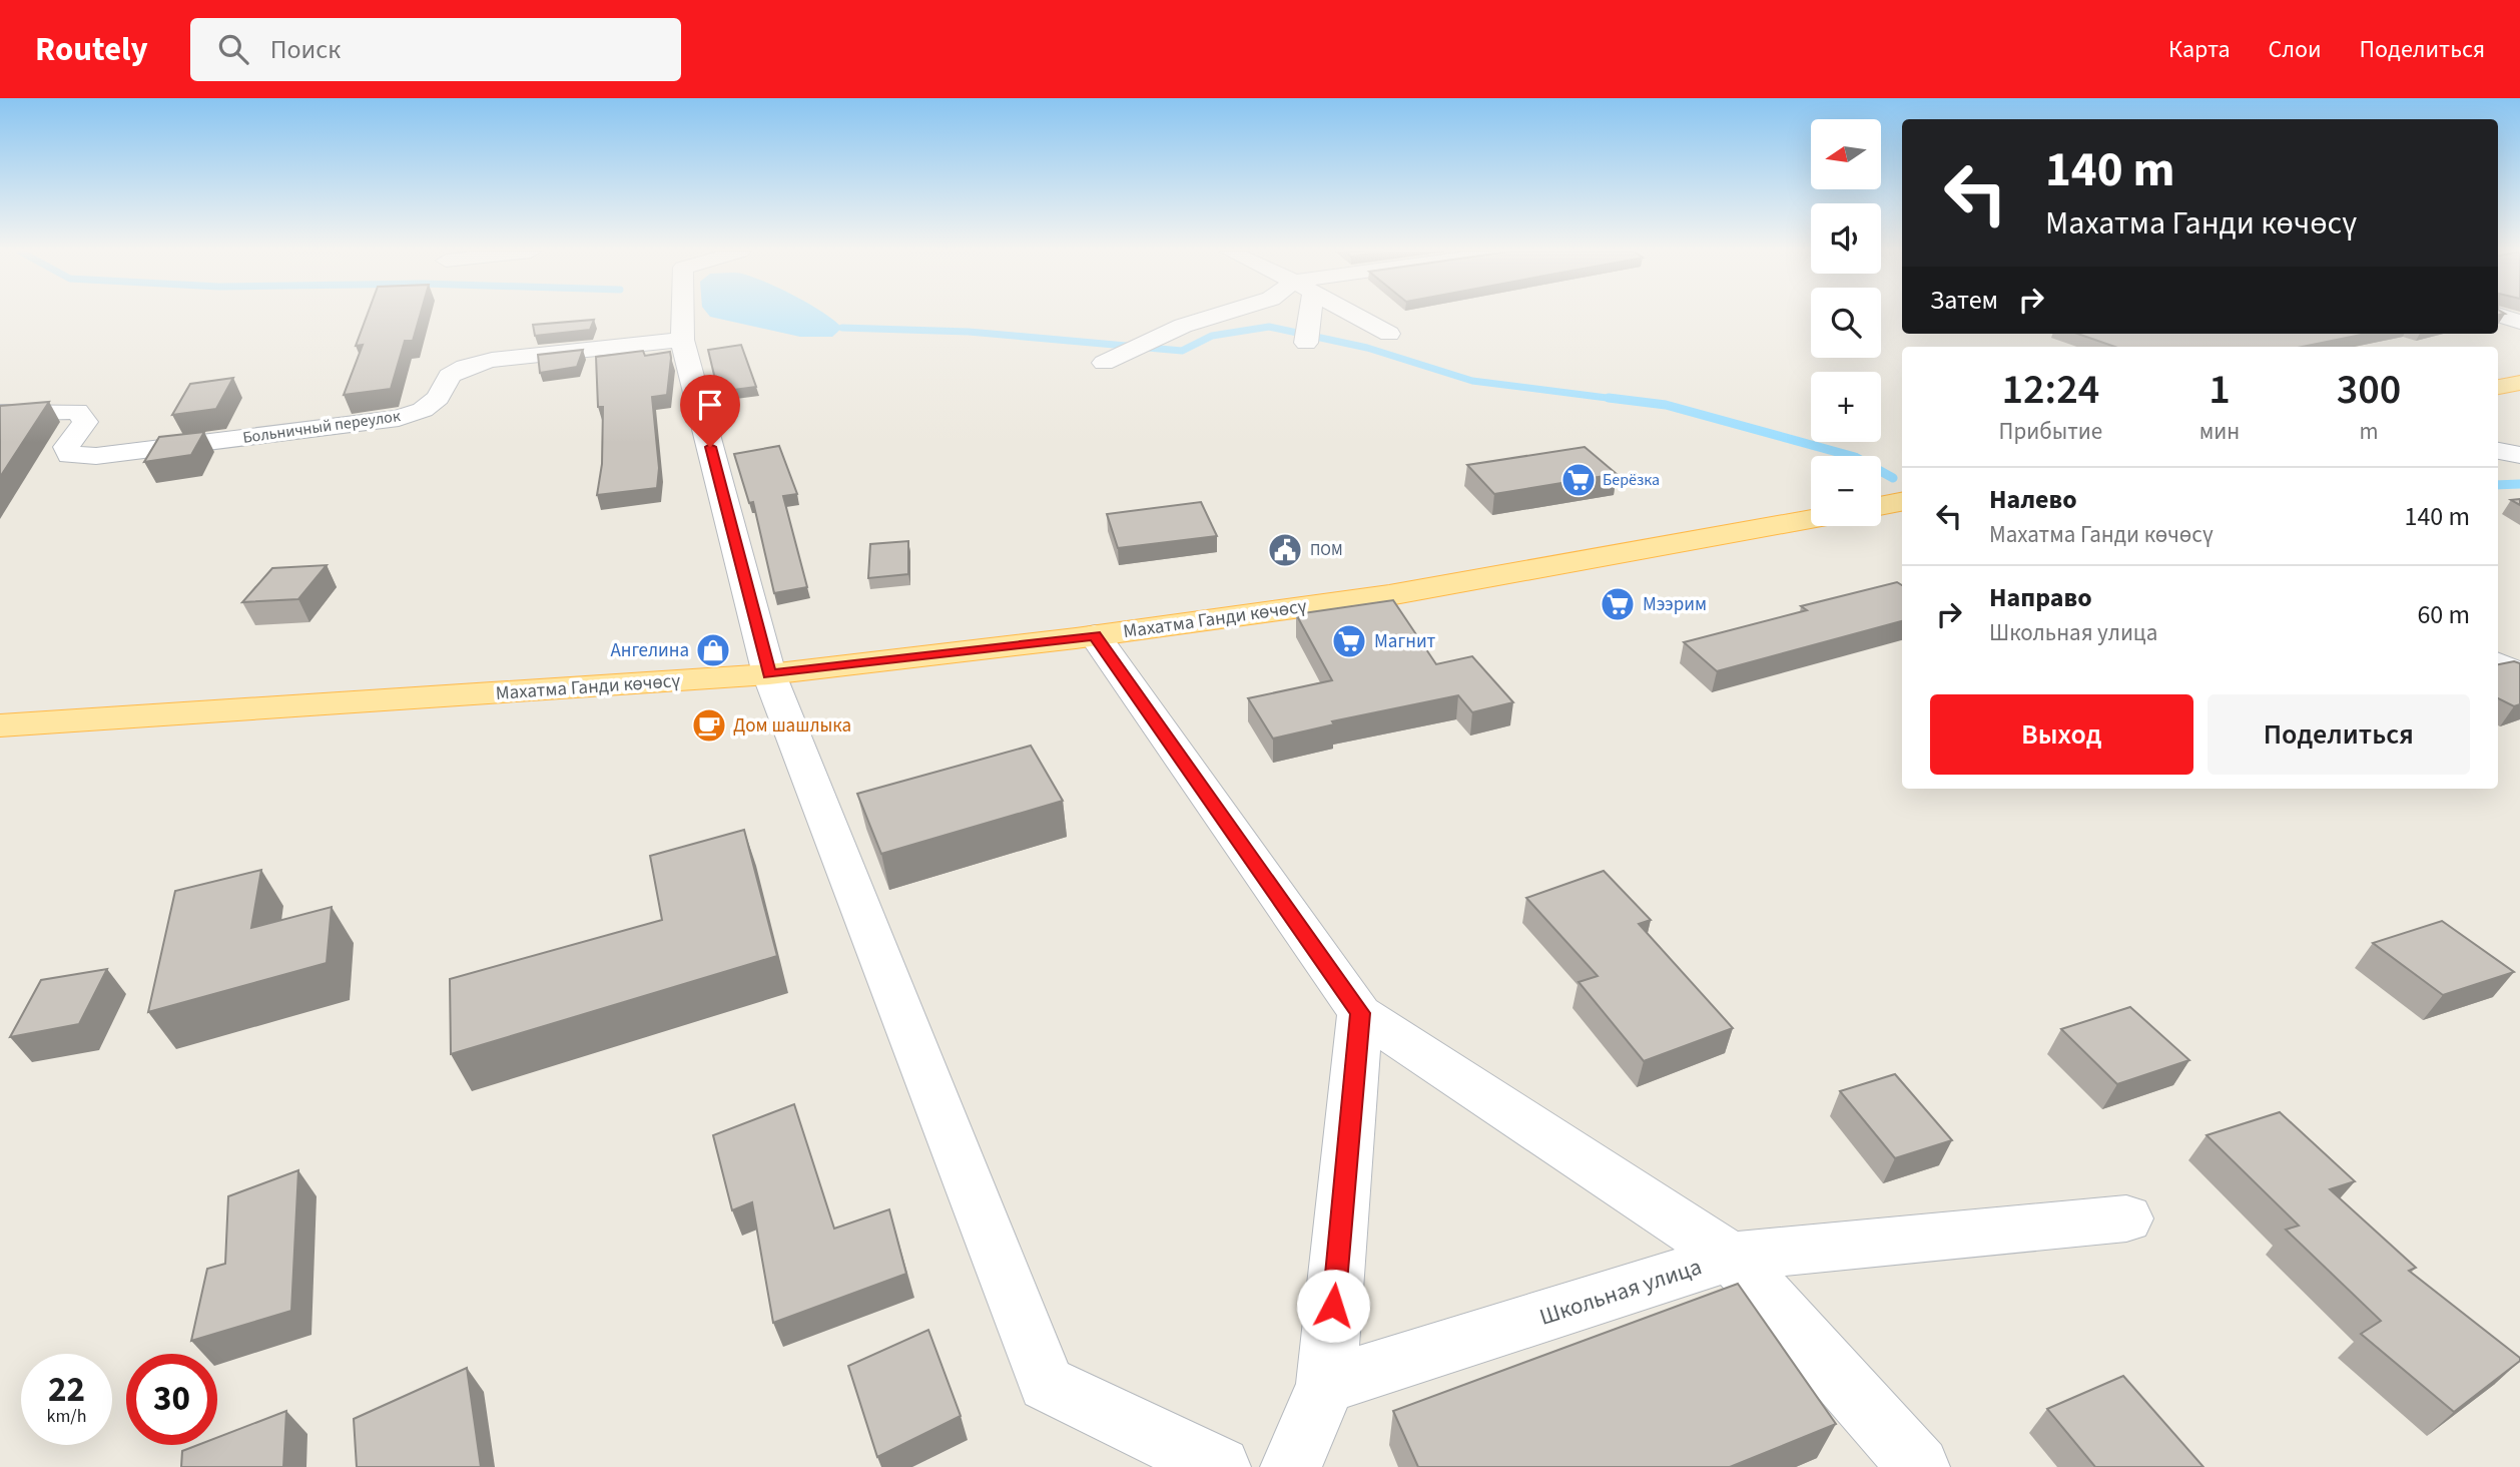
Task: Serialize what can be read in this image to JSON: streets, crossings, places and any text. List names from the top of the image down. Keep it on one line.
{"streets":{"main road":["Махатма Ганди көчөсү"],"street":["Больничный переулок","Школьная улица"]},"places":{"supermarket":["Берёзка","Мээрим","Магнит"],"public building":["ПОМ"],"shop":["Ангелина"],"cafe":["Дом шашлыка"]},"north":"left","page":{"header":"Routely","search":"Поиск","nav":["Карта","Слои","Поделиться"],"map_buttons":["+","−"],"turn":["140 m","Махатма Ганди көчөсү"],"then":"Затем","eta":["12:24","Прибытие","1","мин","300","m"],"list":[{"name":"Налево","note":"Махатма Ганди көчөсү","value":"140 m"},{"name":"Направо","note":"Школьная улица","value":"60 m"}],"buttons":["Выход","Поделиться"],"speed":"22 km/h","limit":"30"}}
